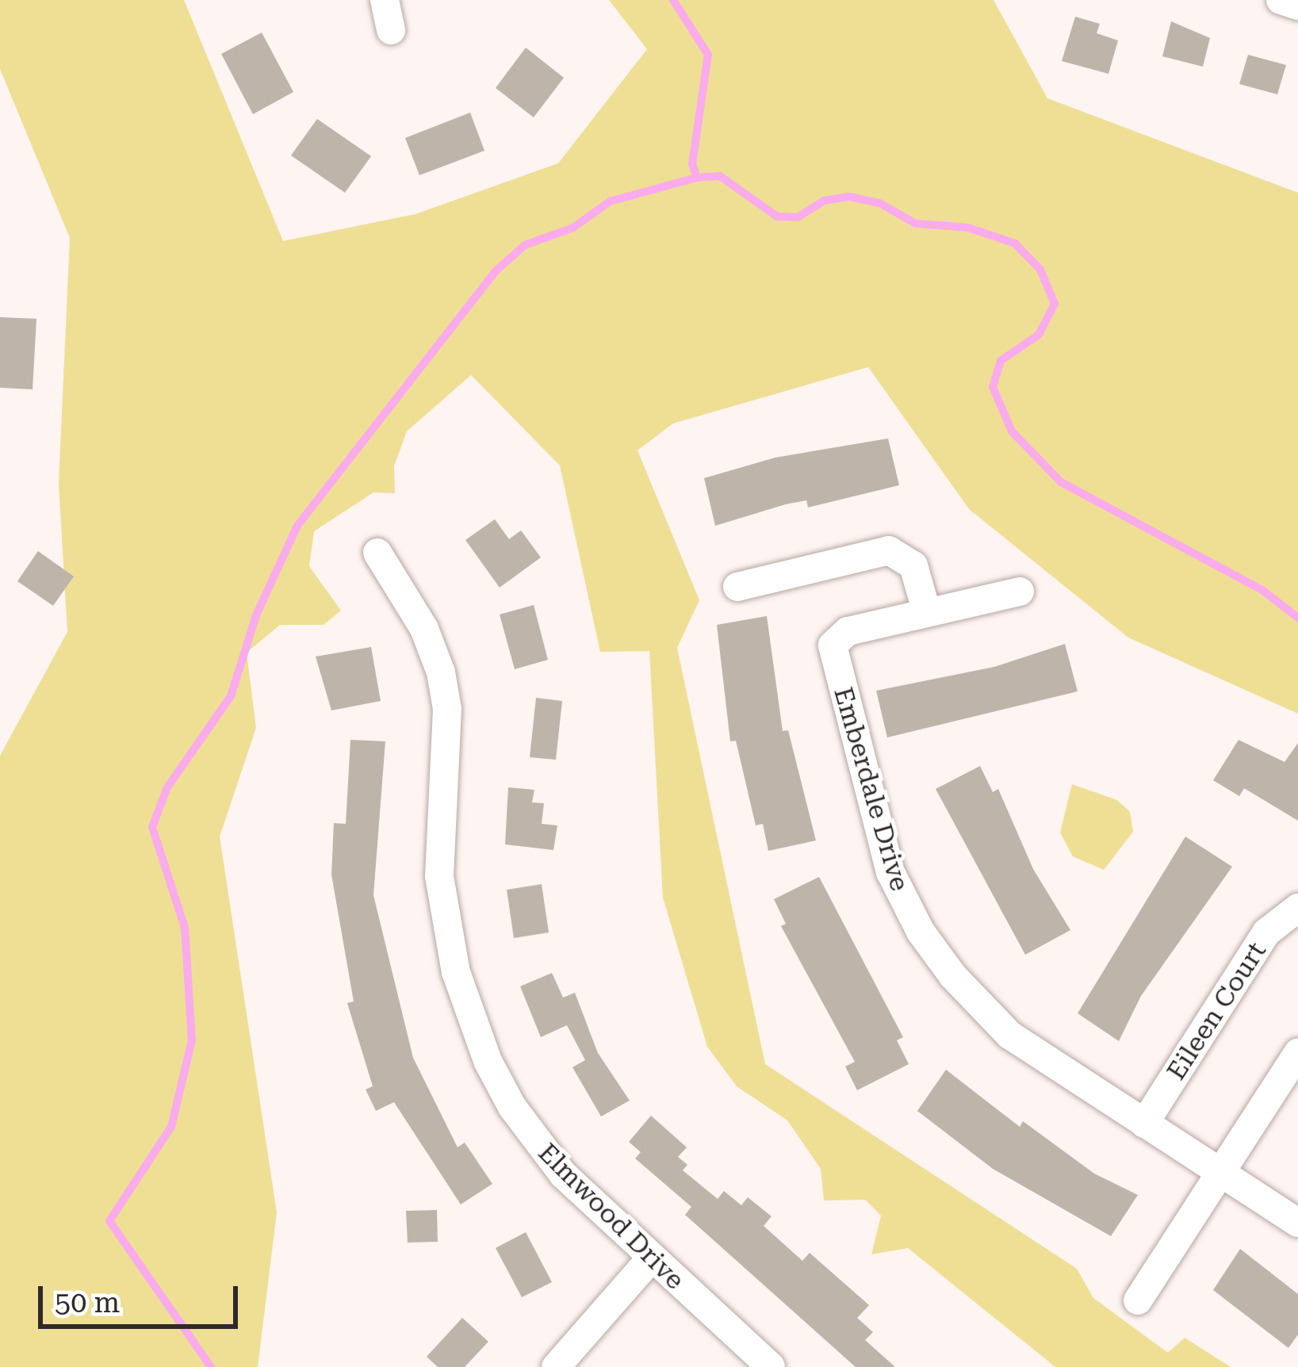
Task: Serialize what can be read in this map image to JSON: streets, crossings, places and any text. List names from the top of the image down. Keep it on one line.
{"streets":{"street":["Emberdale Drive","Eileen Court","Elmwood Drive"]},"crossings":[["Emberdale Drive","Eileen Court"]],"scale_bar":"50 m"}
